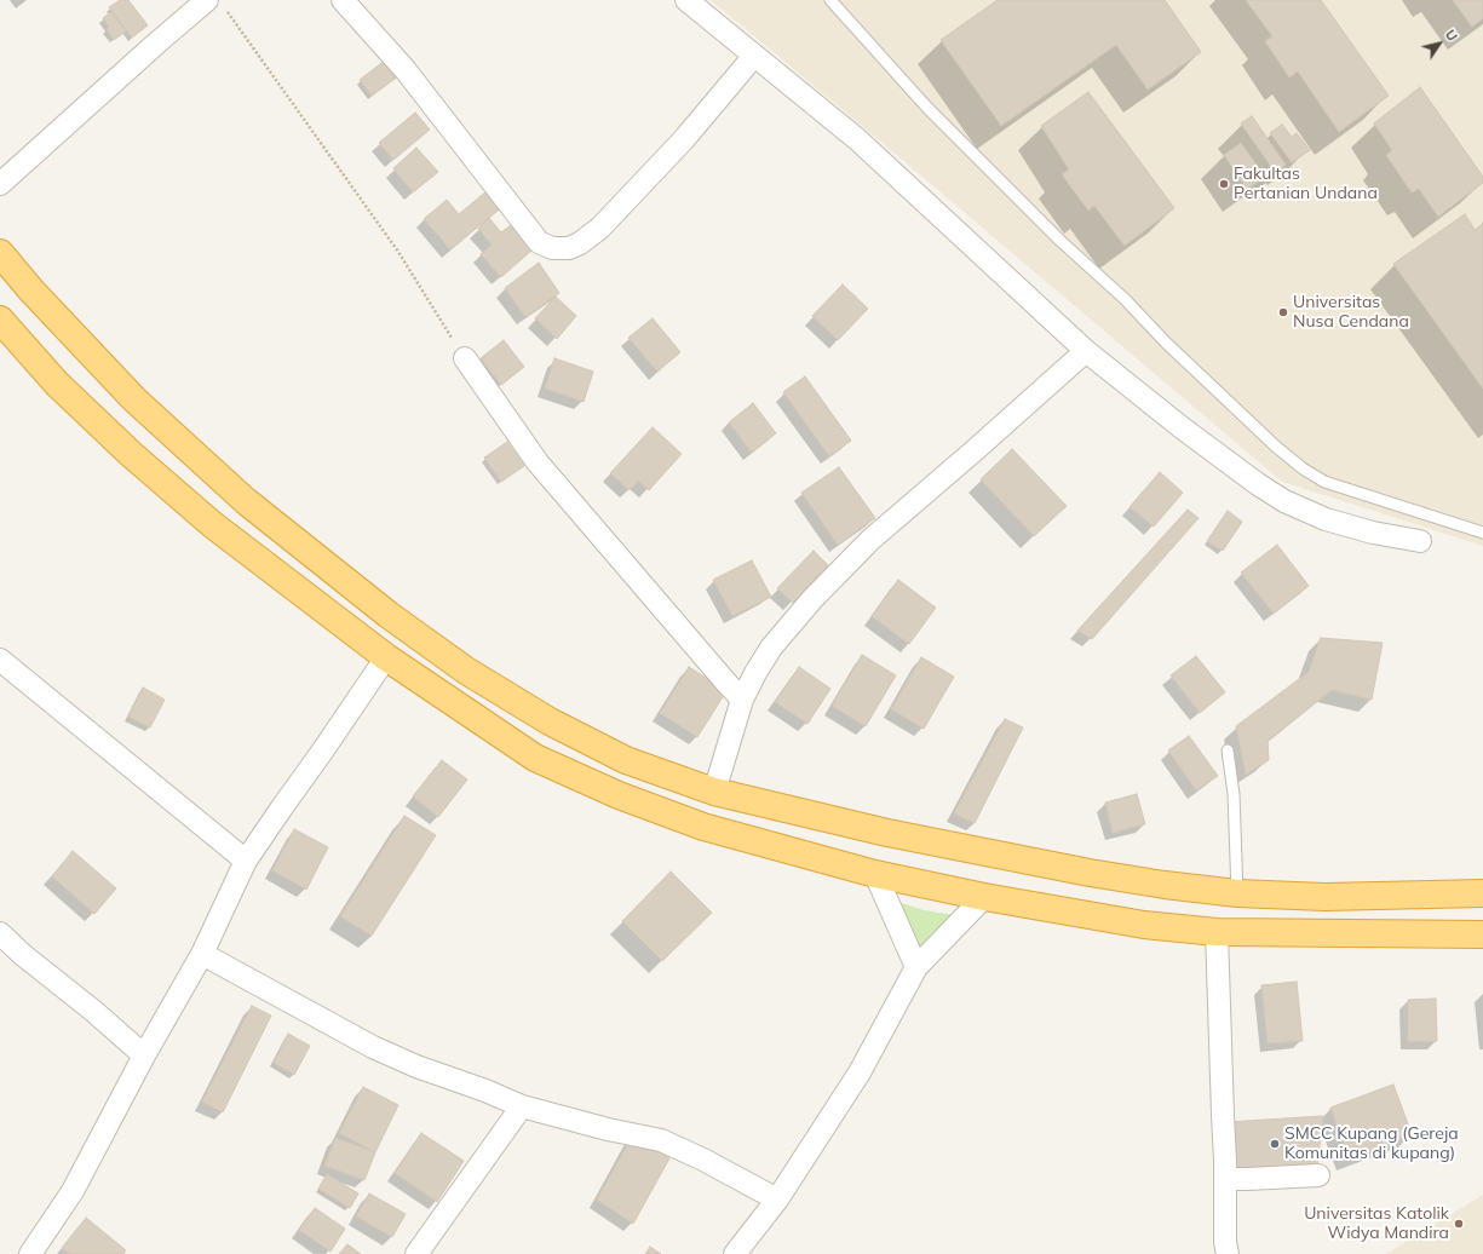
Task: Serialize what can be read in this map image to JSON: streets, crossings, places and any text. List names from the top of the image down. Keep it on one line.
{"places":["Fakultas Pertanian Undana","Universitas Nusa Cendana","SMCC Kupang (Gereja Komunitas di kupang)","Universitas Katolik Widya Mandira"],"north":"top right"}
